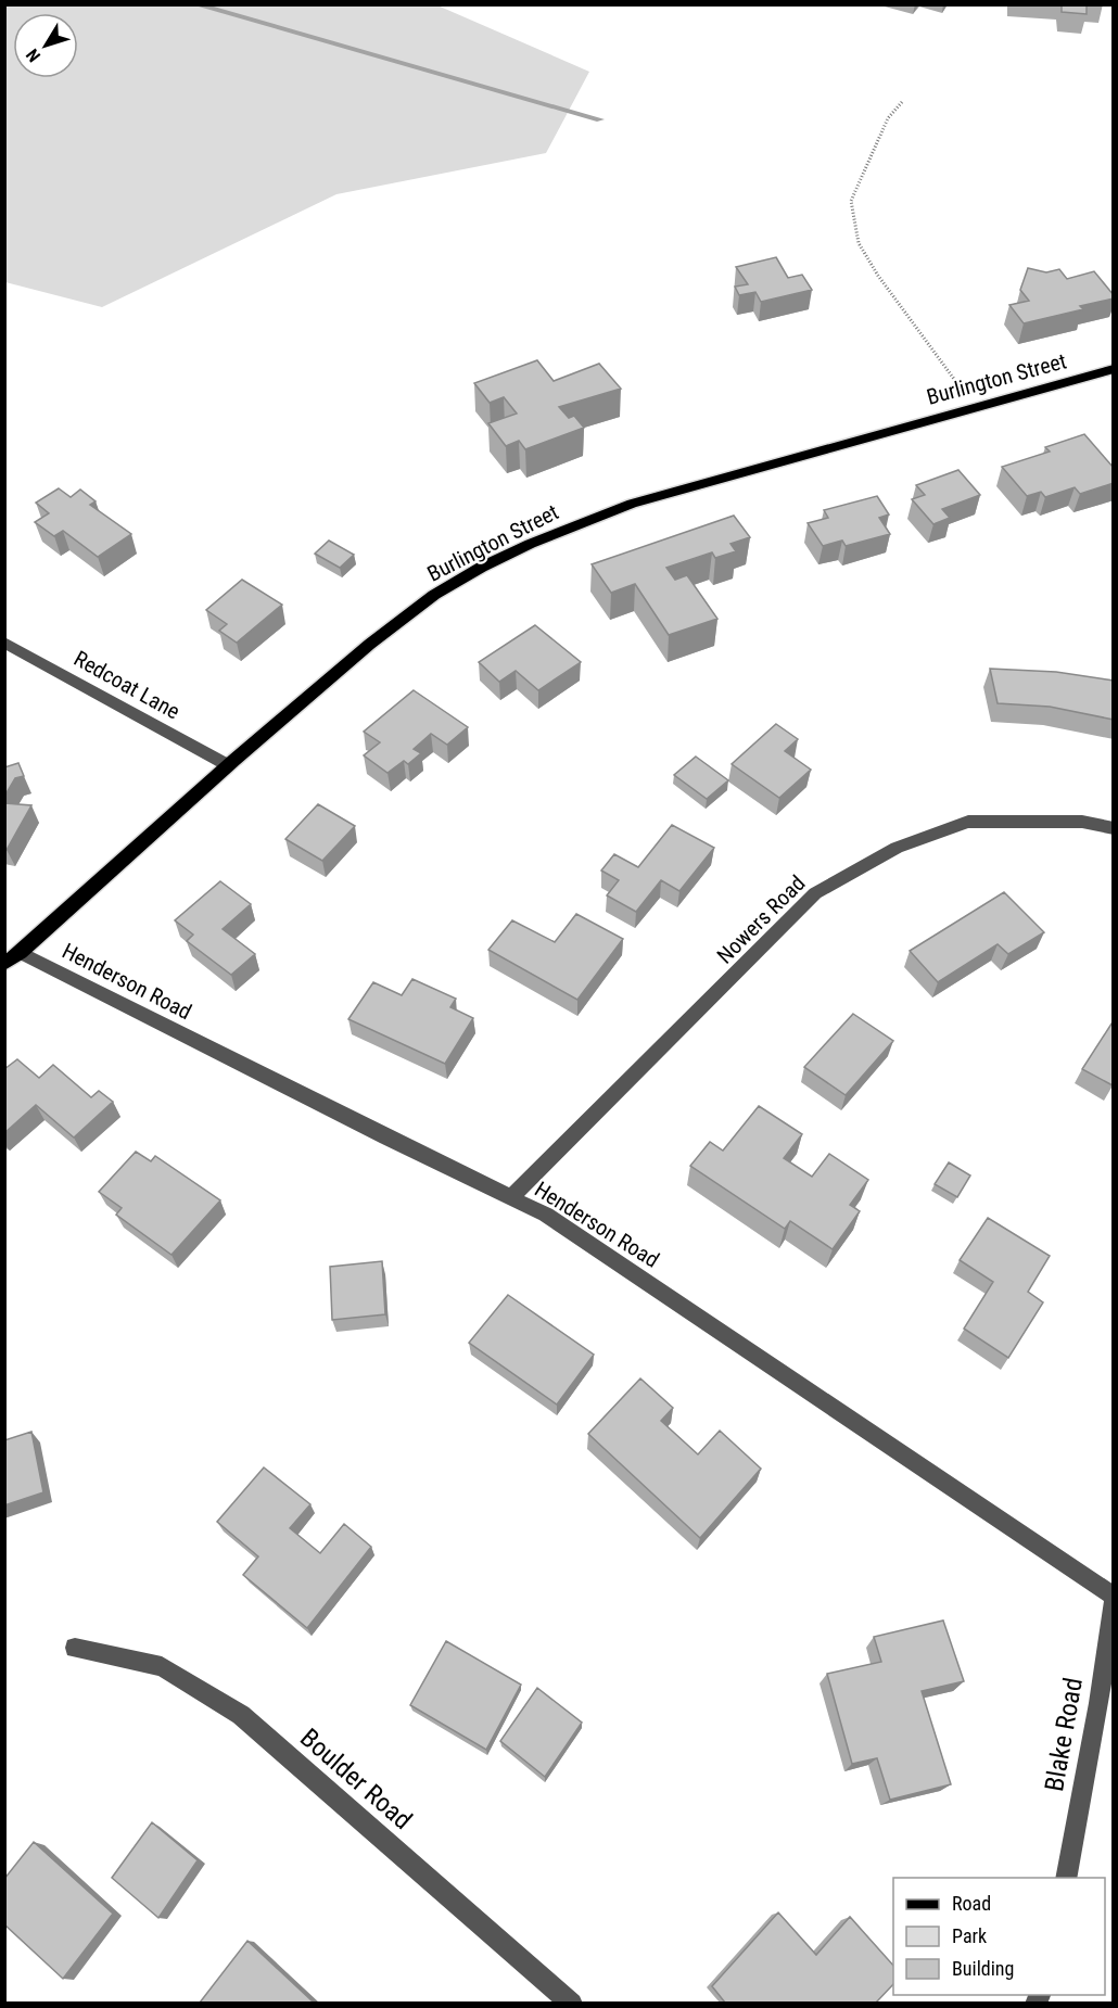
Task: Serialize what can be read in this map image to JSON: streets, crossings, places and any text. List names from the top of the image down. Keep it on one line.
{"streets":{"main road":["Burlington Street"],"street":["Redcoat Lane","Nowers Road","Henderson Road","Blake Road","Boulder Road"]},"crossings":[["Burlington Street","Redcoat Lane"],["Burlington Street","Henderson Road"],["Nowers Road","Henderson Road"],["Henderson Road","Blake Road"]],"legend":["Road","Park","Building"],"north":"bottom left"}
